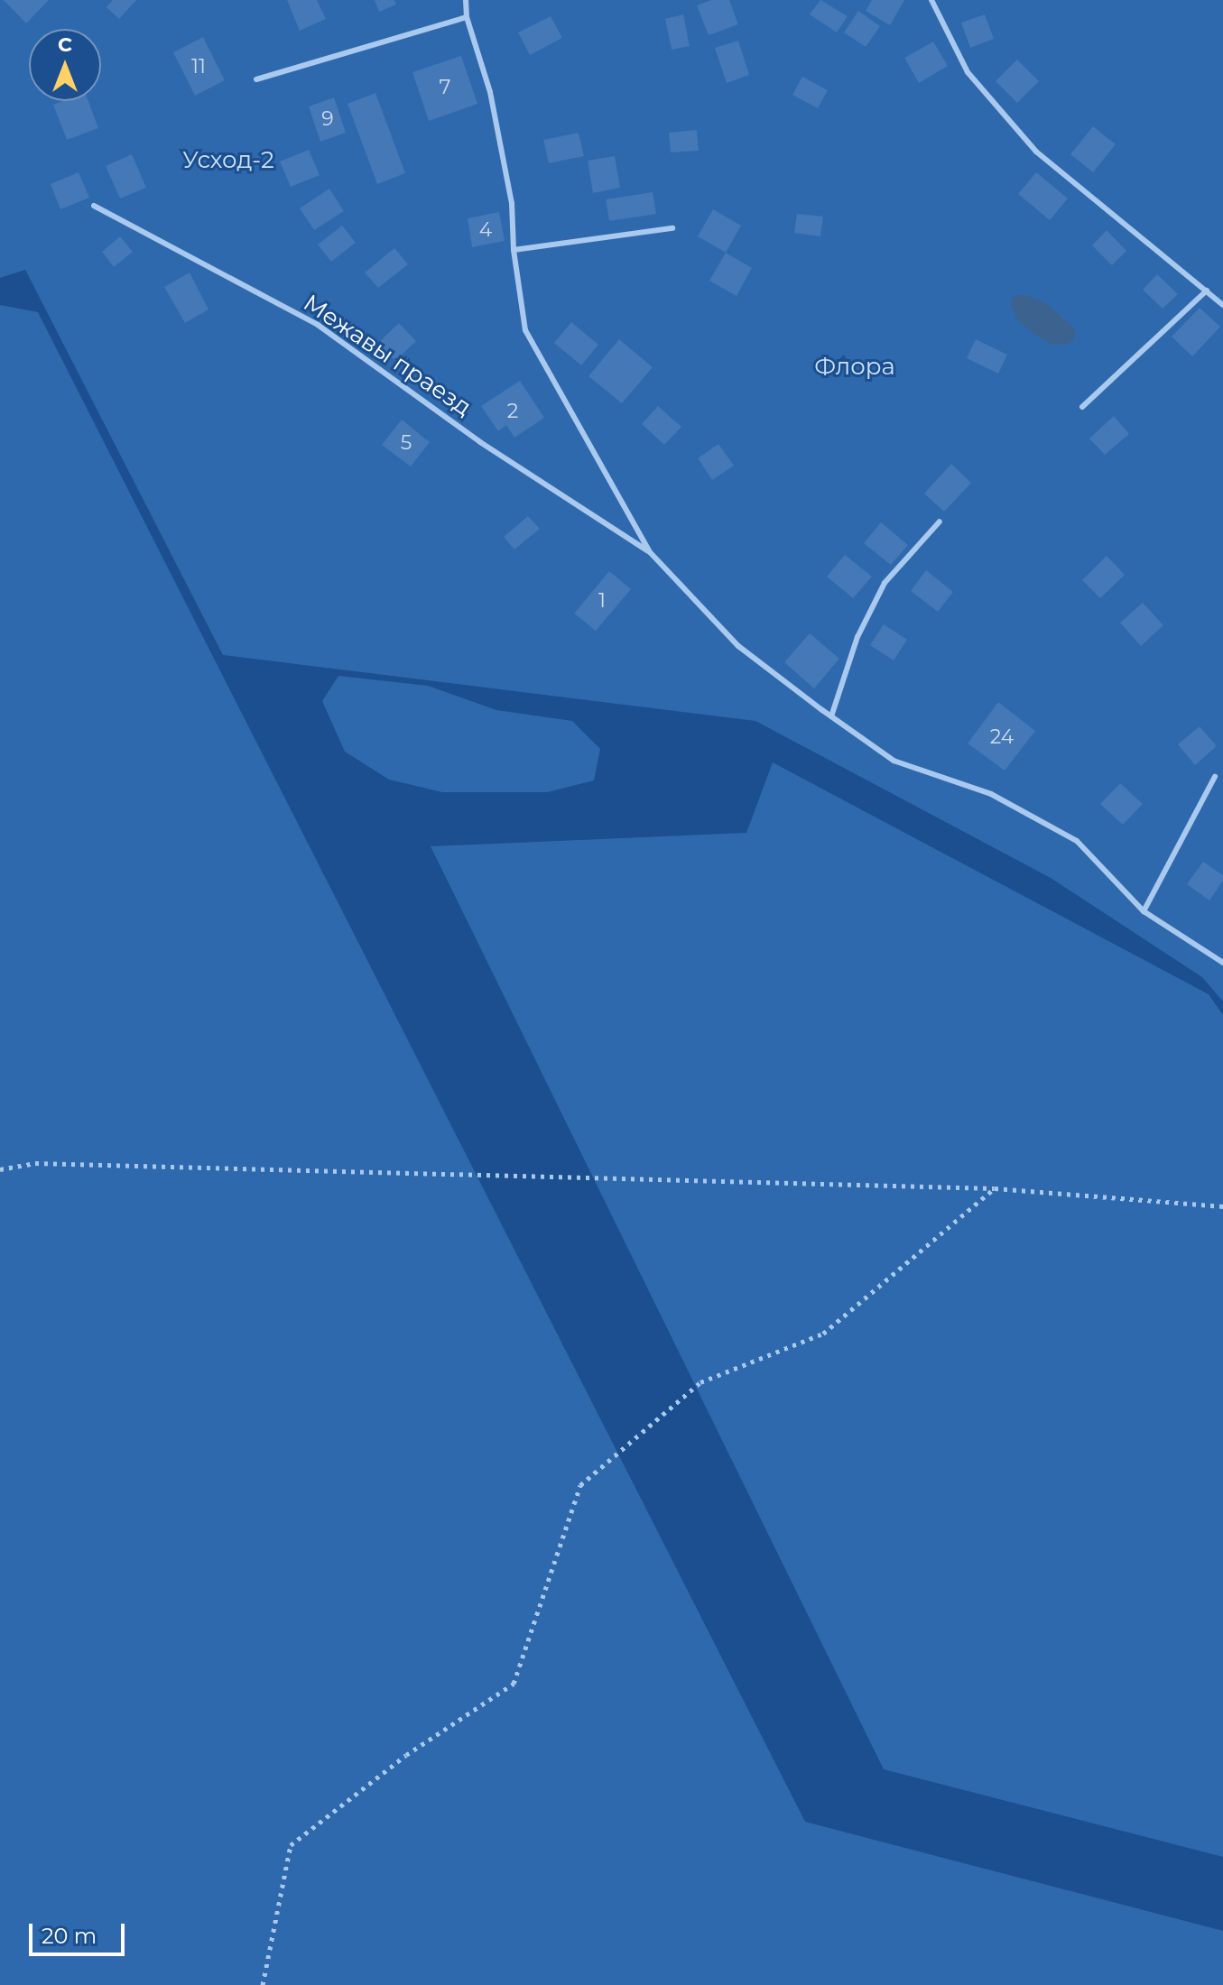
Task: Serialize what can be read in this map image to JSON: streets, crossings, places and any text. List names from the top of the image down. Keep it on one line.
{"streets":{"lane":["Межавы праезд"]},"parks":["Усход-2","Флора"],"house_numbers":["11","7","9","4","2","5","1","24"],"scale_bar":"20 m","north":"top"}
